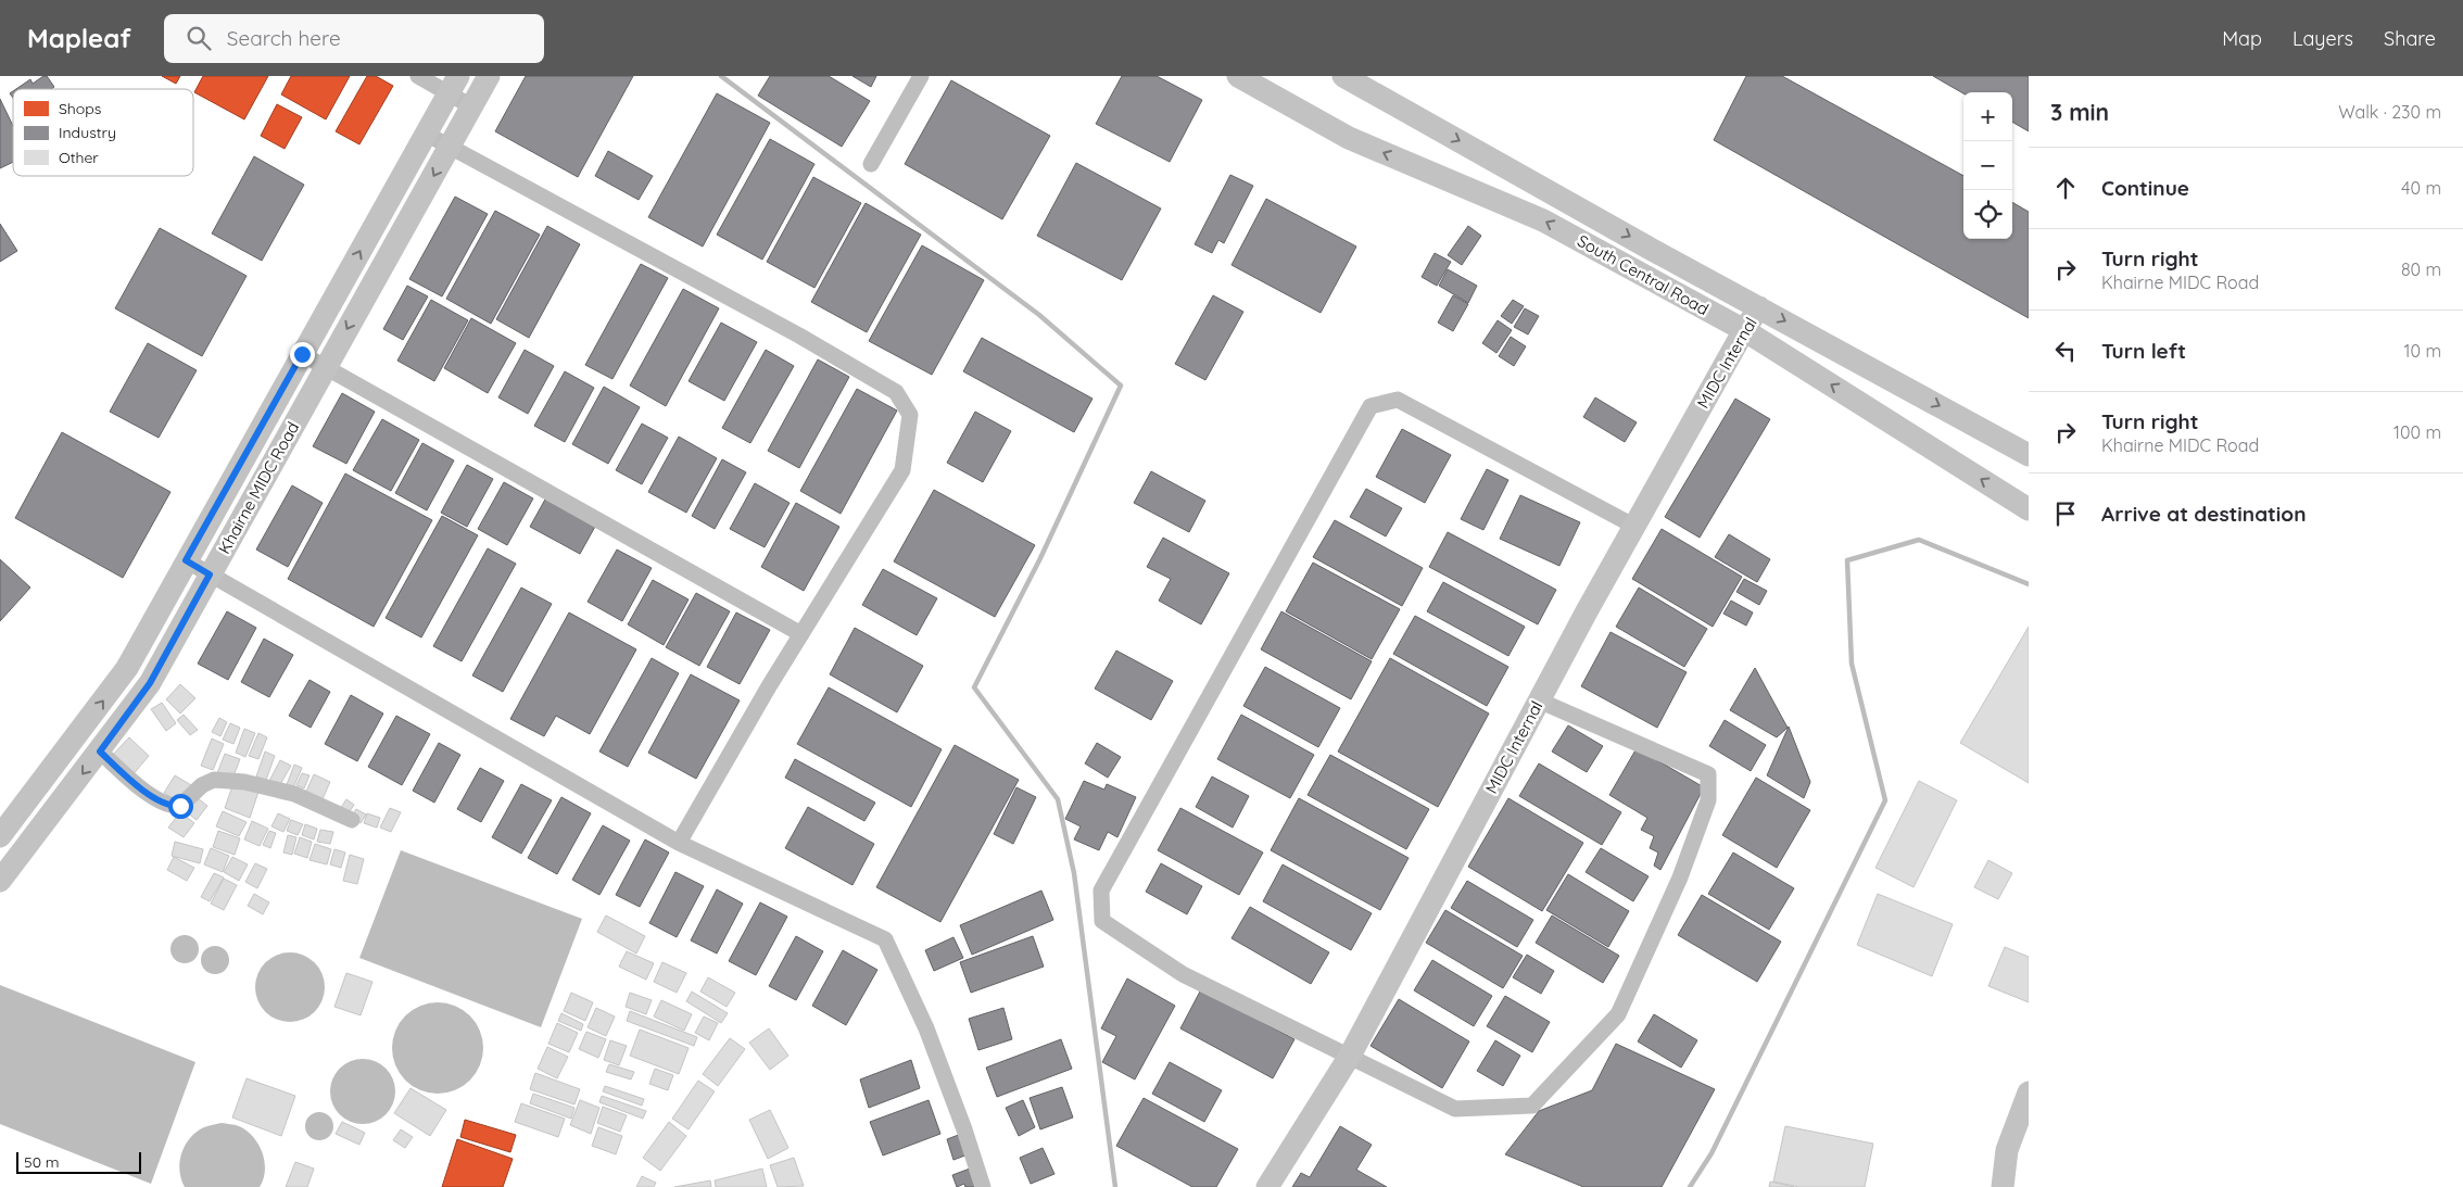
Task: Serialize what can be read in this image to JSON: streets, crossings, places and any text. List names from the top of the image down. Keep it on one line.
{"streets":{"main road":["South Central Road","MIDC Internal","Khairne MIDC Road"]},"crossings":[["South Central Road","MIDC Internal"]],"legend":["Shops","Industry","Other"],"scale_bar":"50 m","page":{"header":"Mapleaf","search":"Search here","nav":["Map","Layers","Share"],"heading":["3 min","Walk · 230 m"],"map_buttons":["+","−"],"list":[["Continue","40 m"],["Turn right","Khairne MIDC Road","80 m"],["Turn left","10 m"],["Turn right","Khairne MIDC Road","100 m"],"Arrive at destination"],"scale":"50 m"}}
